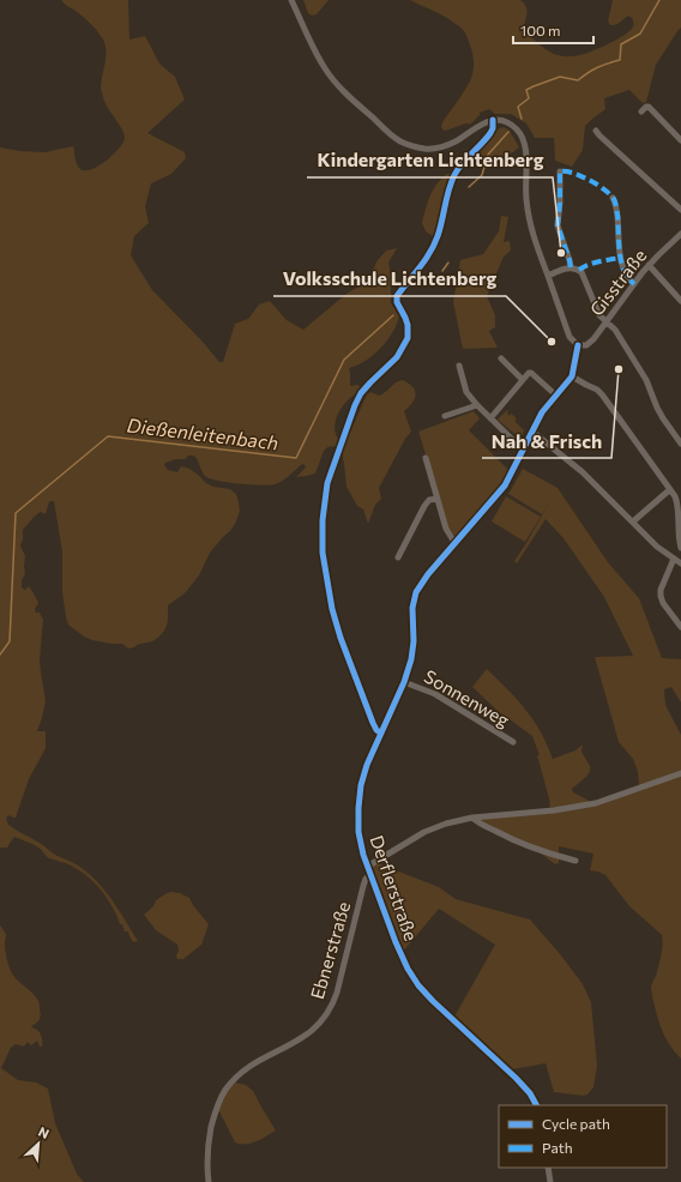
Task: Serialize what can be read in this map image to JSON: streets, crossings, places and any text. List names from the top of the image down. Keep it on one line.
{"streets":{"street":["Gisstraße","Sonnenweg","Derflerstraße","Ebnerstraße"]},"crossings":[["Gisstraße","Derflerstraße"],["Sonnenweg","Derflerstraße"],["Derflerstraße","Ebnerstraße"]],"water":["Dießenleitenbach"],"places":["Kindergarten Lichtenberg","Volksschule Lichtenberg","Nah & Frisch"],"legend":["Cycle path","Path"],"scale_bar":"100 m","north":"top right"}
